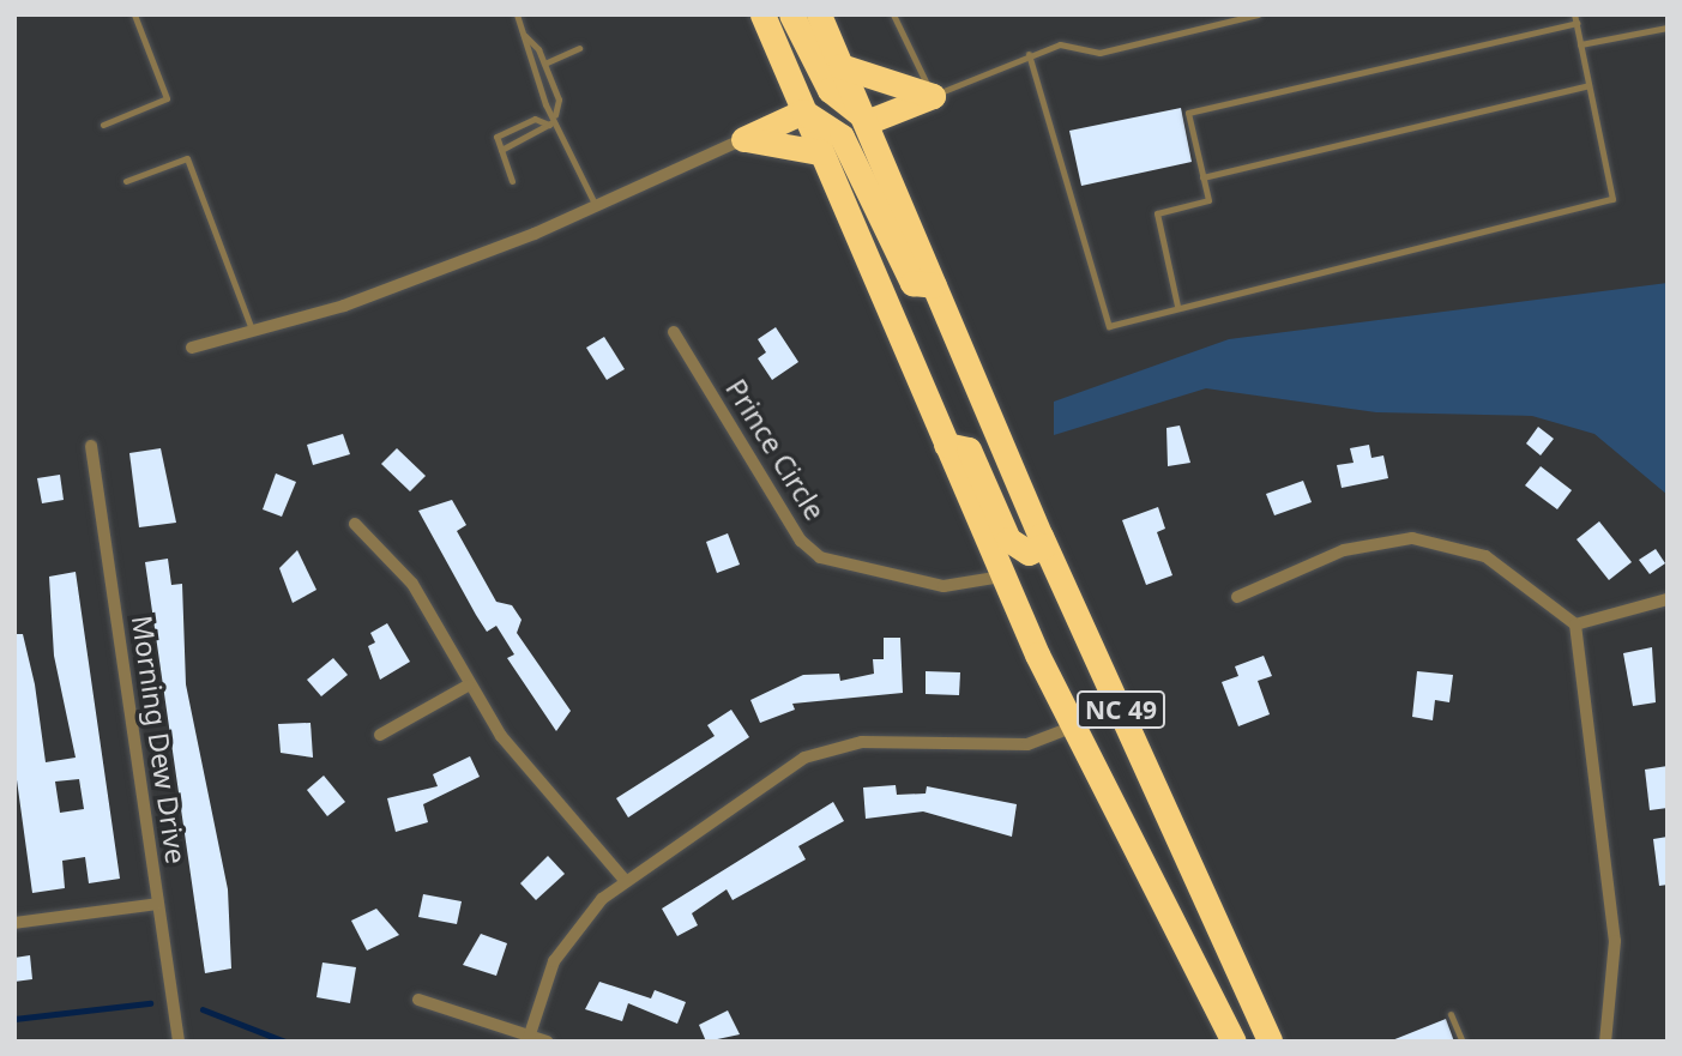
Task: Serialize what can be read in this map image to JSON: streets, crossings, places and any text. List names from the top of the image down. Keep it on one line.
{"streets":{"highway":["NC 49"],"street":["Prince Circle","Morning Dew Drive"]},"crossings":[["Prince Circle","NC 49"]]}
